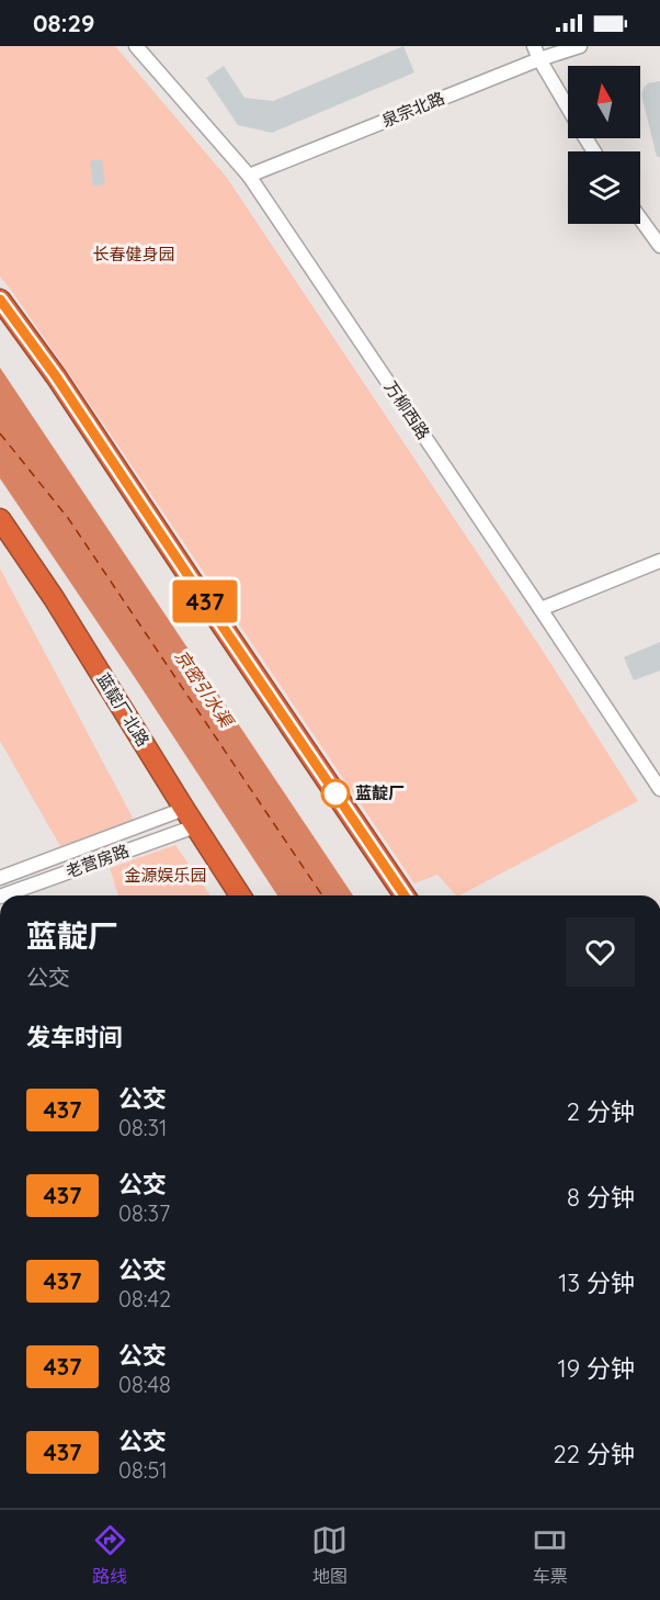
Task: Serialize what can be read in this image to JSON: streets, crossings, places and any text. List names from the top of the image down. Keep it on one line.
{"streets":{"highway":["蓝靛厂北路"],"street":["泉宗北路","万柳西路","老营房路"]},"crossings":[["泉宗北路","万柳西路"],["蓝靛厂北路","老营房路"]],"water":["京密引水渠"],"parks":["长春健身园","金源娱乐园"],"places":["蓝靛厂"],"lines":["bus line 437"],"north":"top","page":{"status":"08:29","on_map":"437","heading":[["蓝靛厂","公交"],"发车时间"],"list":[{"mark":"437","name":"公交","note":"08:31","value":"2 分钟"},{"mark":"437","name":"公交","note":"08:37","value":"8 分钟"},{"mark":"437","name":"公交","note":"08:42","value":"13 分钟"},{"mark":"437","name":"公交","note":"08:48","value":"19 分钟"},{"mark":"437","name":"公交","note":"08:51","value":"22 分钟"}],"tabs":["路线","地图","车票"]}}
